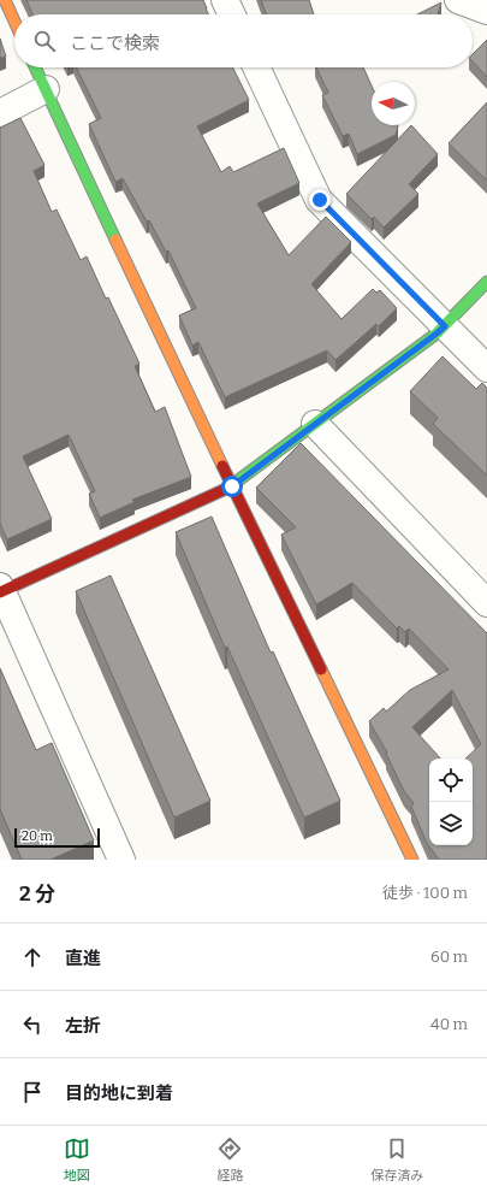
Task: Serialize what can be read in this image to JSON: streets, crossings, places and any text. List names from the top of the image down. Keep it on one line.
{"scale_bar":"20 m","north":"left","page":{"search":"ここで検索","scale":"20 m","heading":["2 分","徒歩 · 100 m"],"list":[["直進","60 m"],["左折","40 m"],"目的地に到着"],"nav":["地図","経路","保存済み"]}}
